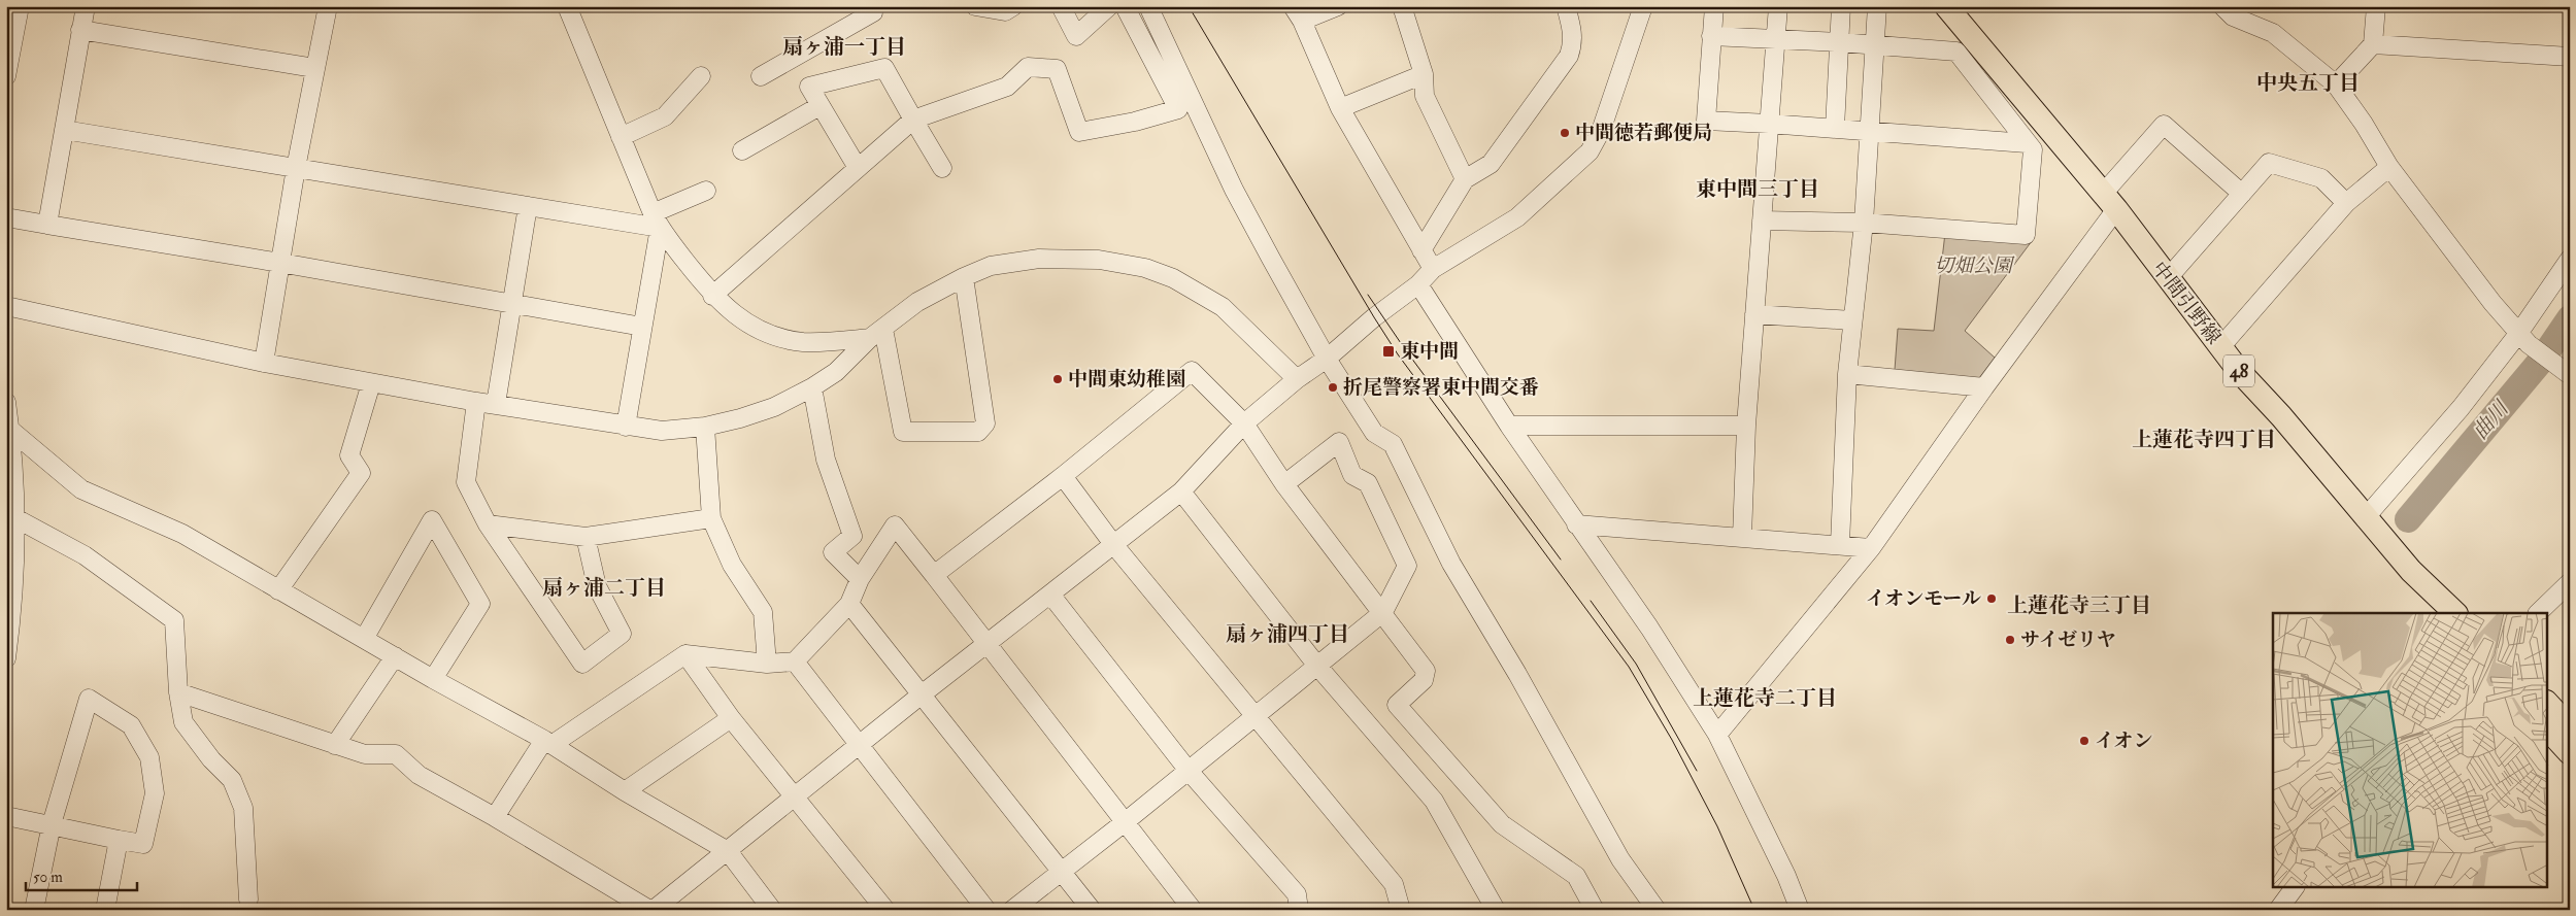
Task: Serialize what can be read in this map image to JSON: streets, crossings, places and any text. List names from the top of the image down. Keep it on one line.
{"streets":{"main road":["中間引野線","48"]},"districts":["扇ヶ浦一丁目","中央五丁目","東中間三丁目","上蓮花寺四丁目","扇ヶ浦二丁目","上蓮花寺三丁目","扇ヶ浦四丁目","上蓮花寺二丁目"],"water":["曲川"],"parks":["切畑公園"],"places":{"other":["中間徳若郵便局","中間東幼稚園","折尾警察署東中間交番","イオンモール","サイゼリヤ","イオン"],"transit":["東中間"]},"scale_bar":"50 m"}
